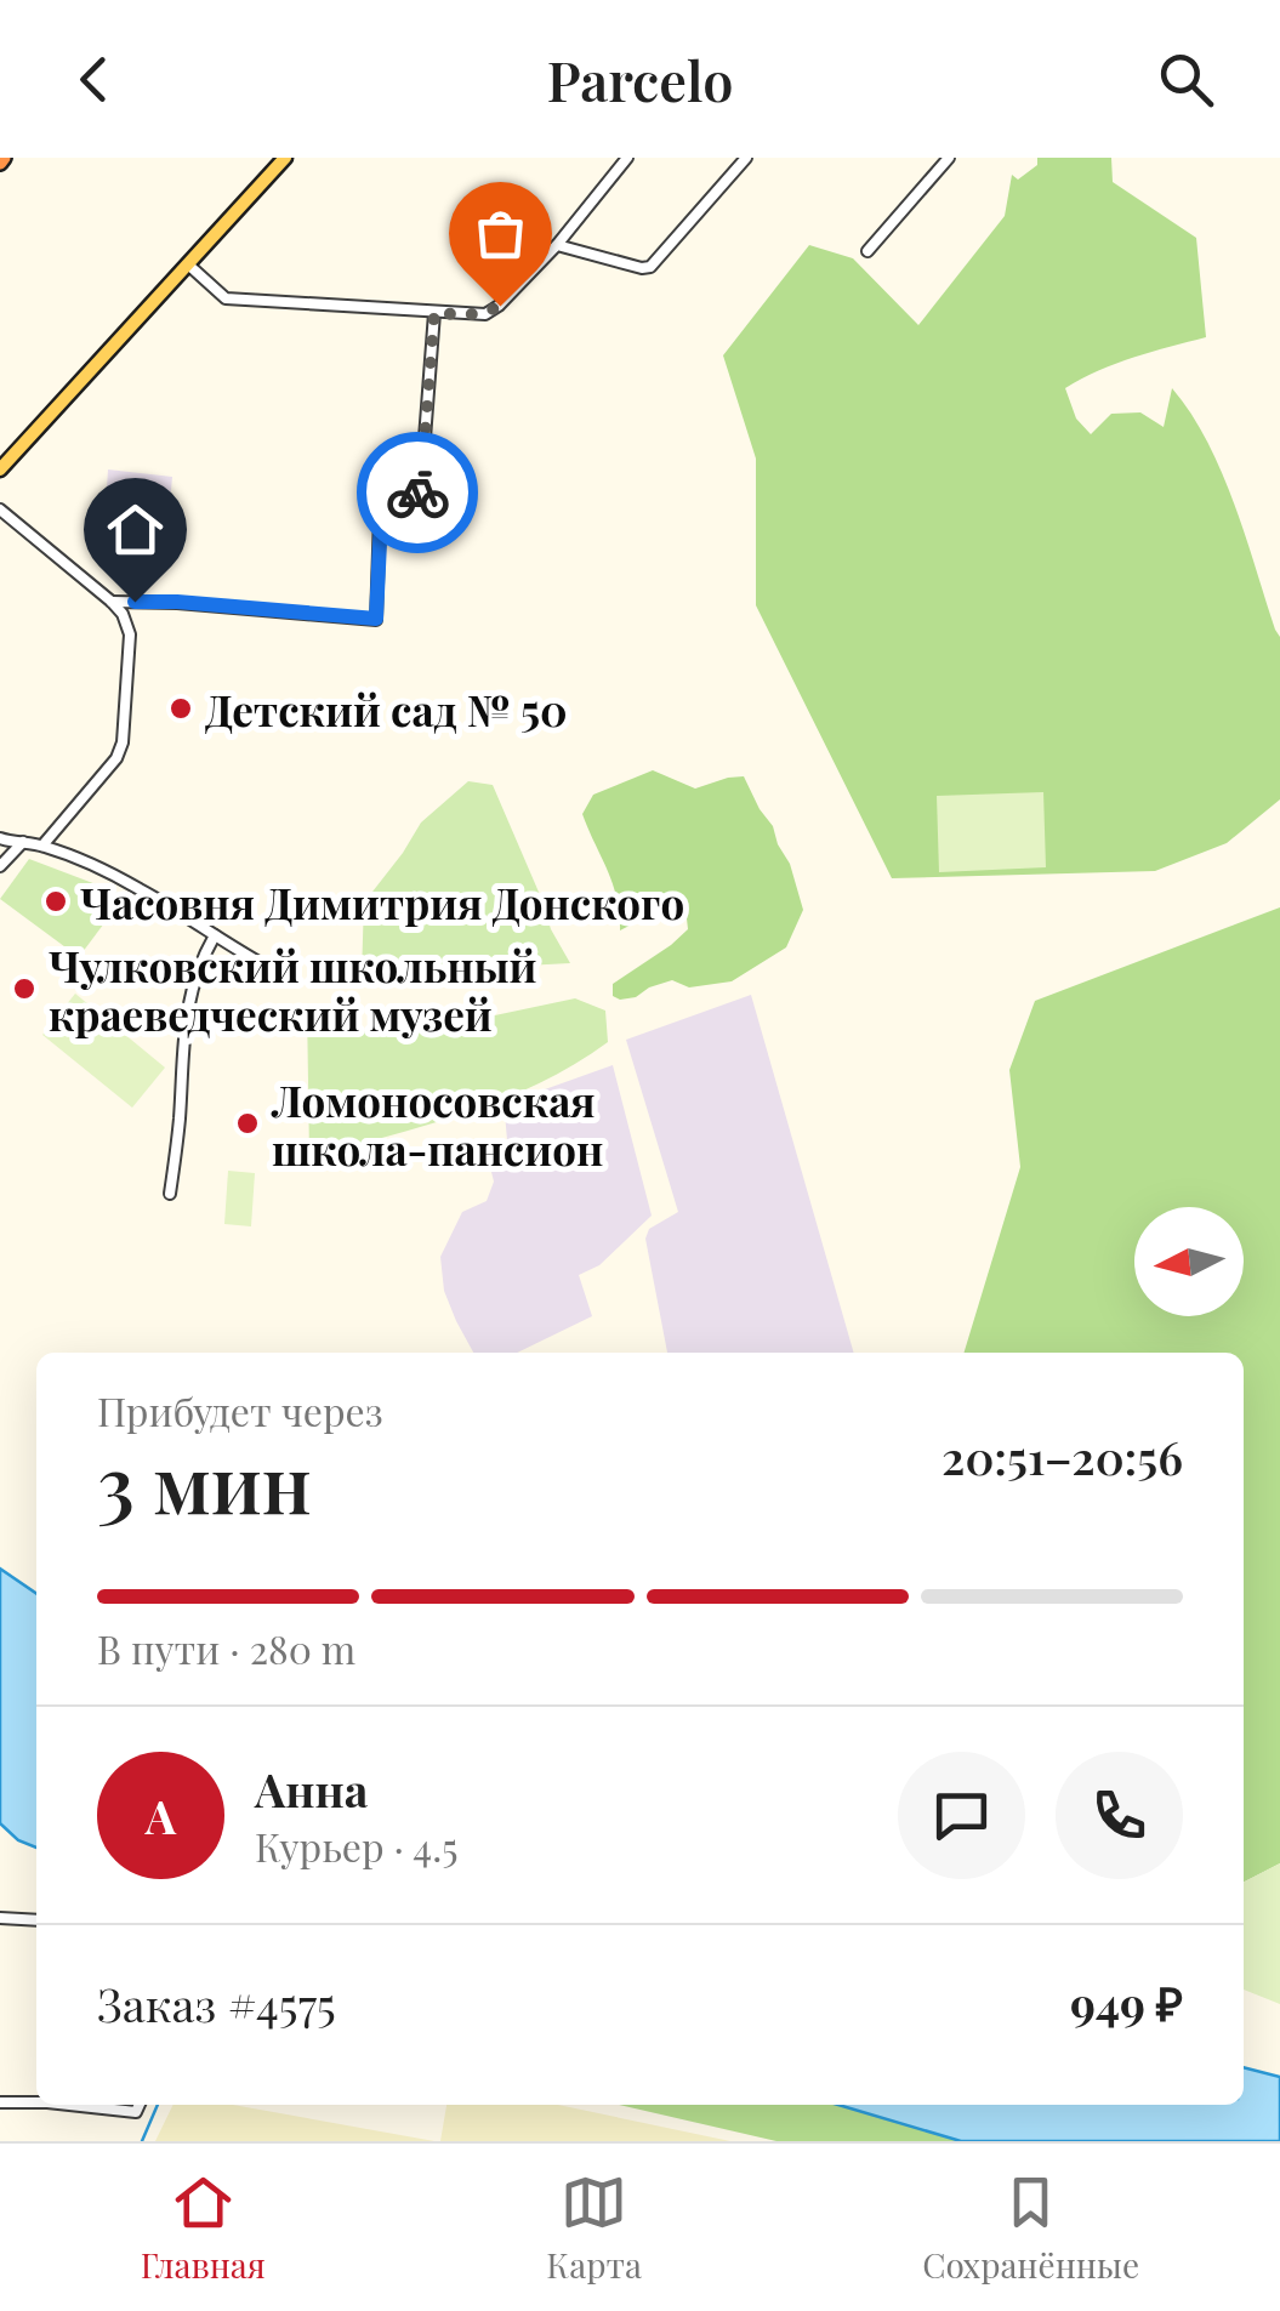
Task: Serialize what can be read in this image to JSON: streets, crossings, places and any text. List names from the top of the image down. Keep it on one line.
{"places":["Детский сад № 50","Часовня Димитрия Донского","Чулковский школьный краеведческий музей","Ломоносовская школа-пансион"],"north":"left","page":{"header":"Parcelo","heading":["3 мин","Прибудет через","20:51–20:56"],"panel":["Анна","Курьер · 4.5","Заказ #4575","949 ₽"],"bar":"В пути · 280 m","round":"А","tabs":["Главная","Карта","Сохранённые"]}}
